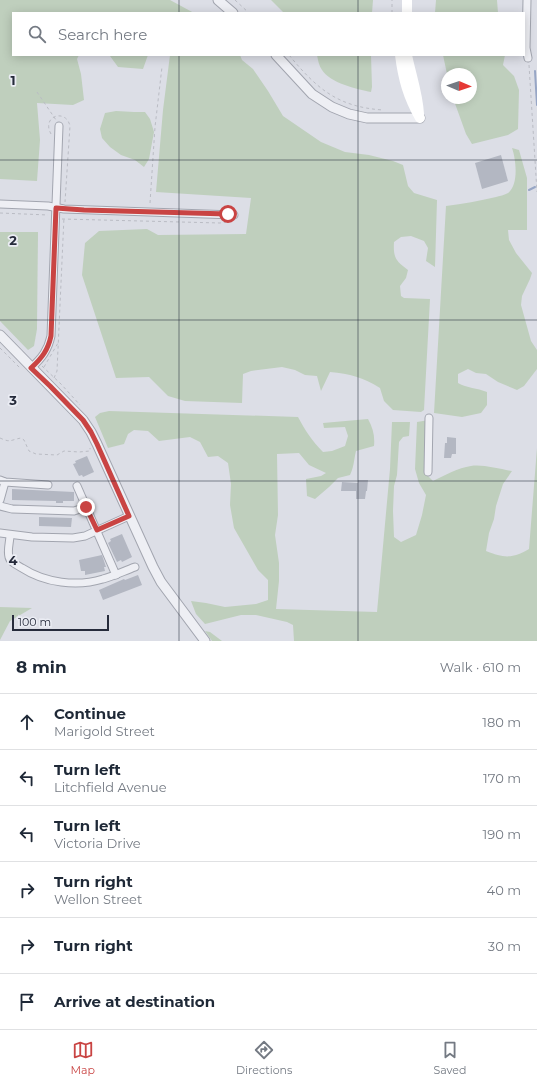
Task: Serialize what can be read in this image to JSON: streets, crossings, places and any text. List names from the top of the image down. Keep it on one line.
{"scale_bar":"100 m","north":"right","page":{"search":"Search here","scale":"100 m","heading":["8 min","Walk · 610 m"],"list":[["Continue","Marigold Street","180 m"],["Turn left","Litchfield Avenue","170 m"],["Turn left","Victoria Drive","190 m"],["Turn right","Wellon Street","40 m"],["Turn right","30 m"],"Arrive at destination"],"nav":["Map","Directions","Saved"]},"grid":{"rows":["1","2","3","4"]}}
